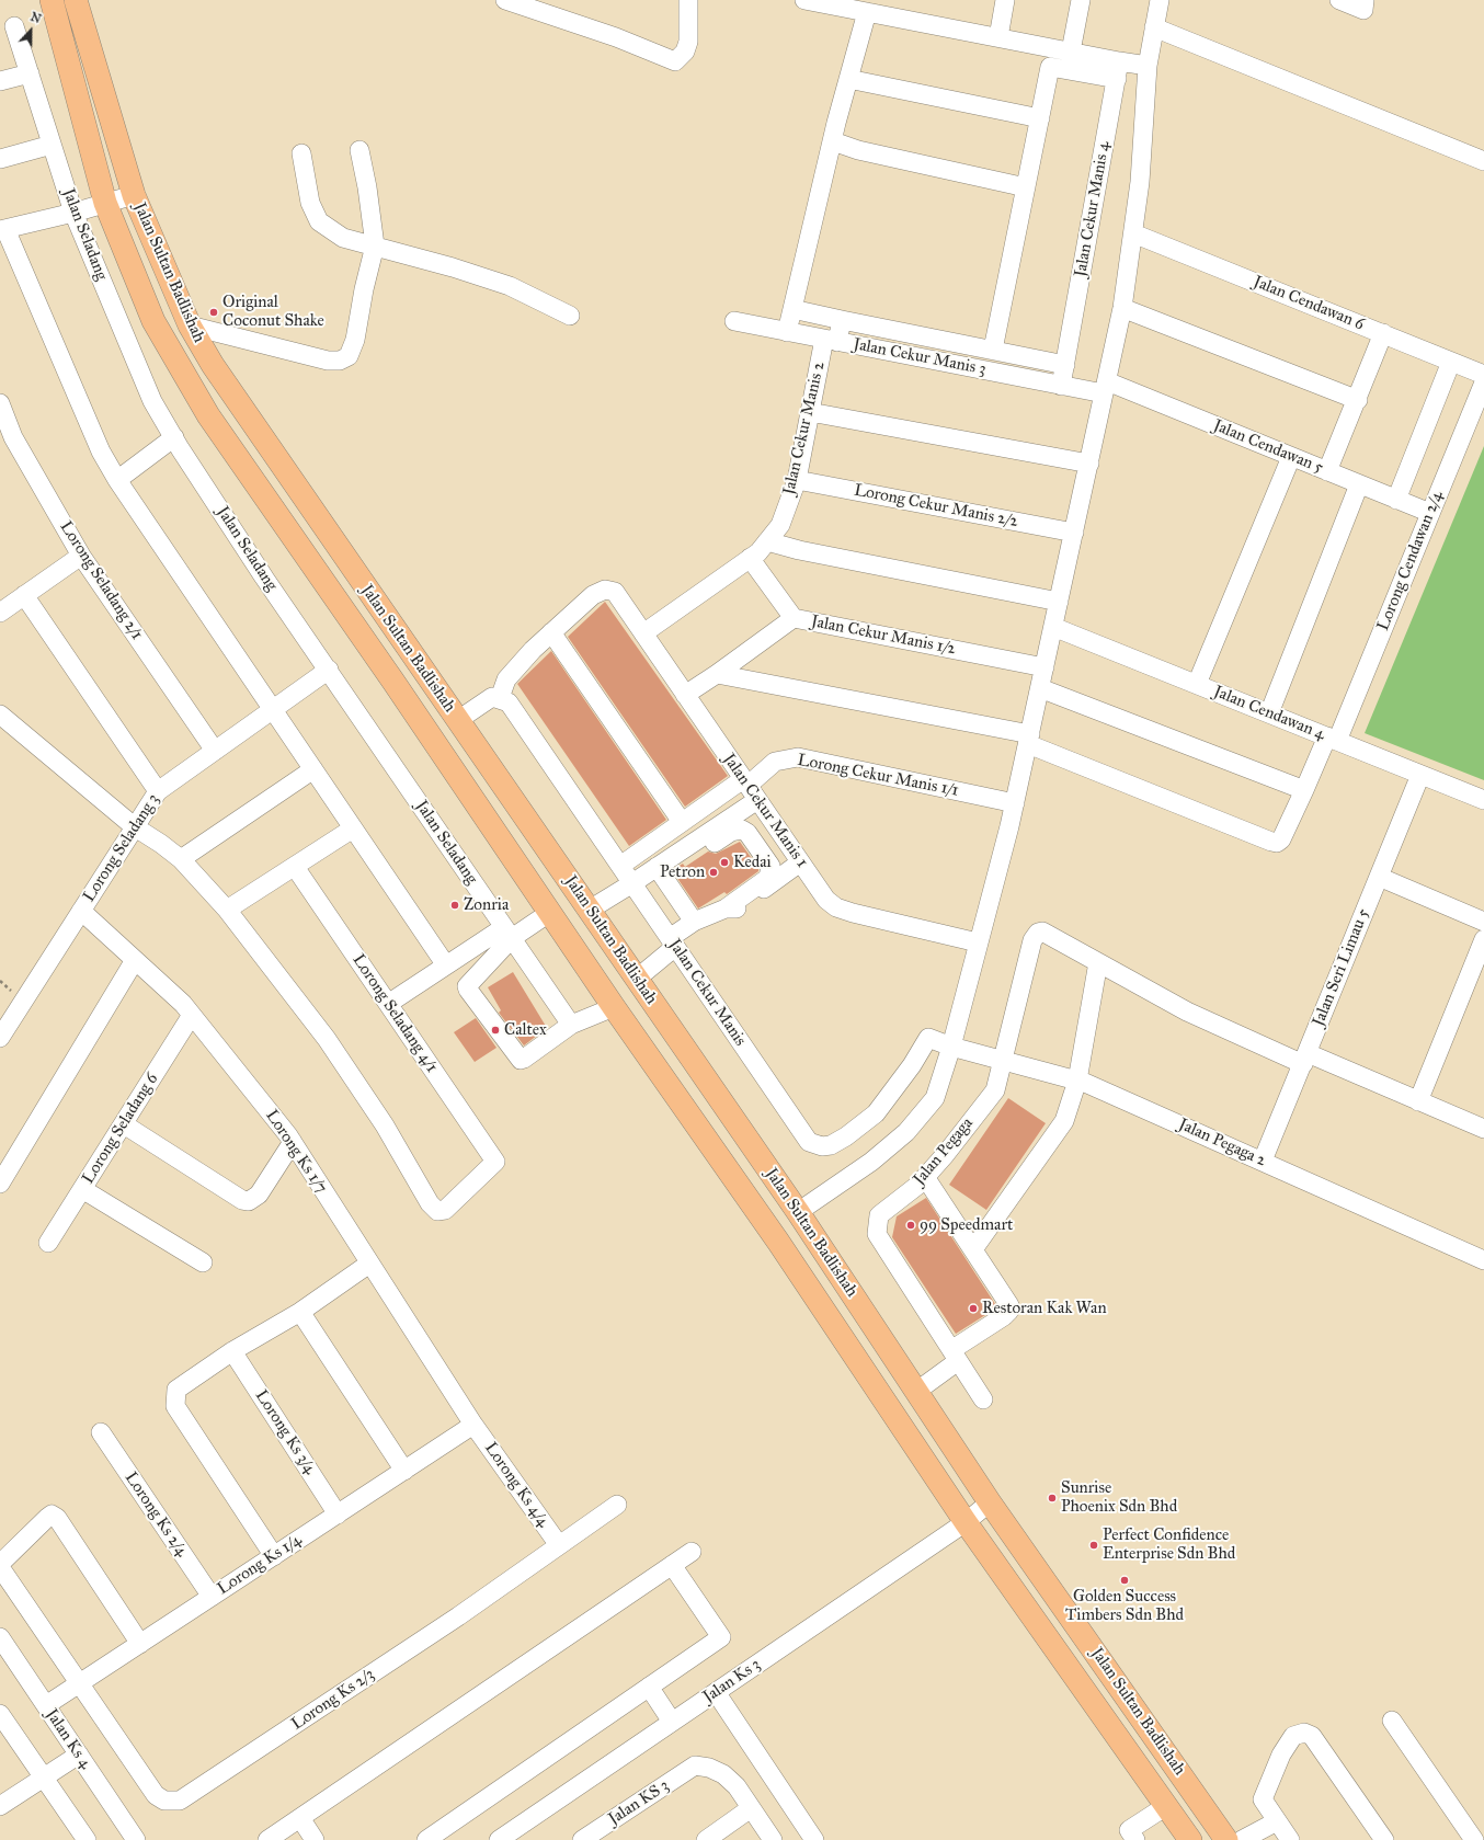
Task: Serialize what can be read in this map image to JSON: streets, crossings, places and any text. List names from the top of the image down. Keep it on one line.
{"streets":{"main road":["Jalan Sultan Badlishah"],"street":["Jalan Cekur Manis 4","Jalan Seladang","Jalan Cendawan 6","Jalan Cekur Manis 3","Jalan Cekur Manis 2","Jalan Cendawan 5","Lorong Cekur Manis 2/2","Lorong Cendawan 2/4","Lorong Seladang 2/1","Jalan Cekur Manis 1/2","Jalan Cendawan 4","Lorong Cekur Manis 1/1","Jalan Cekur Manis 1","Lorong Seladang 3","Jalan Seri Limau 5","Jalan Cekur Manis","Lorong Seladang 4/1","Lorong Seladang 6","Jalan Pegaga 2","Lorong Ks 1/7","Jalan Pegaga","Lorong Ks 3/4","Lorong Ks 4/4","Lorong Ks 2/4","Lorong Ks 1/4","Jalan Ks 3","Lorong Ks 2/3","Jalan Ks 4","Jalan KS 3"]},"crossings":[["Jalan Cekur Manis 4","Jalan Cekur Manis 3"],["Jalan Seladang","Lorong Seladang 3"],["Jalan Sultan Badlishah","Jalan Ks 3"],["Jalan Cekur Manis 3","Jalan Cekur Manis 2"],["Jalan Cekur Manis 3","Jalan Cendawan 5"],["Jalan Cekur Manis 2","Lorong Cekur Manis 2/2"],["Jalan Cekur Manis 2","Jalan Cekur Manis 1/2"],["Jalan Cekur Manis 2","Jalan Cekur Manis 1"],["Jalan Cendawan 5","Lorong Cendawan 2/4"],["Lorong Cendawan 2/4","Jalan Cendawan 4"],["Lorong Seladang 2/1","Lorong Seladang 3"],["Jalan Cendawan 4","Jalan Seri Limau 5"],["Lorong Cekur Manis 1/1","Jalan Cekur Manis 1"],["Lorong Seladang 3","Lorong Ks 1/7"],["Jalan Seri Limau 5","Jalan Pegaga 2"],["Jalan Cekur Manis","Jalan Pegaga 2"],["Lorong Seladang 6","Lorong Ks 1/7"],["Jalan Pegaga 2","Jalan Pegaga"],["Lorong Ks 1/7","Lorong Ks 4/4"],["Lorong Ks 1/7","Lorong Ks 1/4"],["Lorong Ks 3/4","Lorong Ks 1/4"],["Lorong Ks 4/4","Lorong Ks 1/4"],["Lorong Ks 4/4","Lorong Ks 2/3"],["Lorong Ks 2/4","Lorong Ks 1/4"],["Lorong Ks 1/4","Lorong Ks 2/3"],["Lorong Ks 1/4","Jalan Ks 4"]],"places":["Original Coconut Shake","Kedai","Petron","Zonria","Caltex","99 Speedmart","Restoran Kak Wan","Sunrise Phoenix Sdn Bhd","Perfect Confidence Enterprise Sdn Bhd","Golden Success Timbers Sdn Bhd"],"north":"top"}
